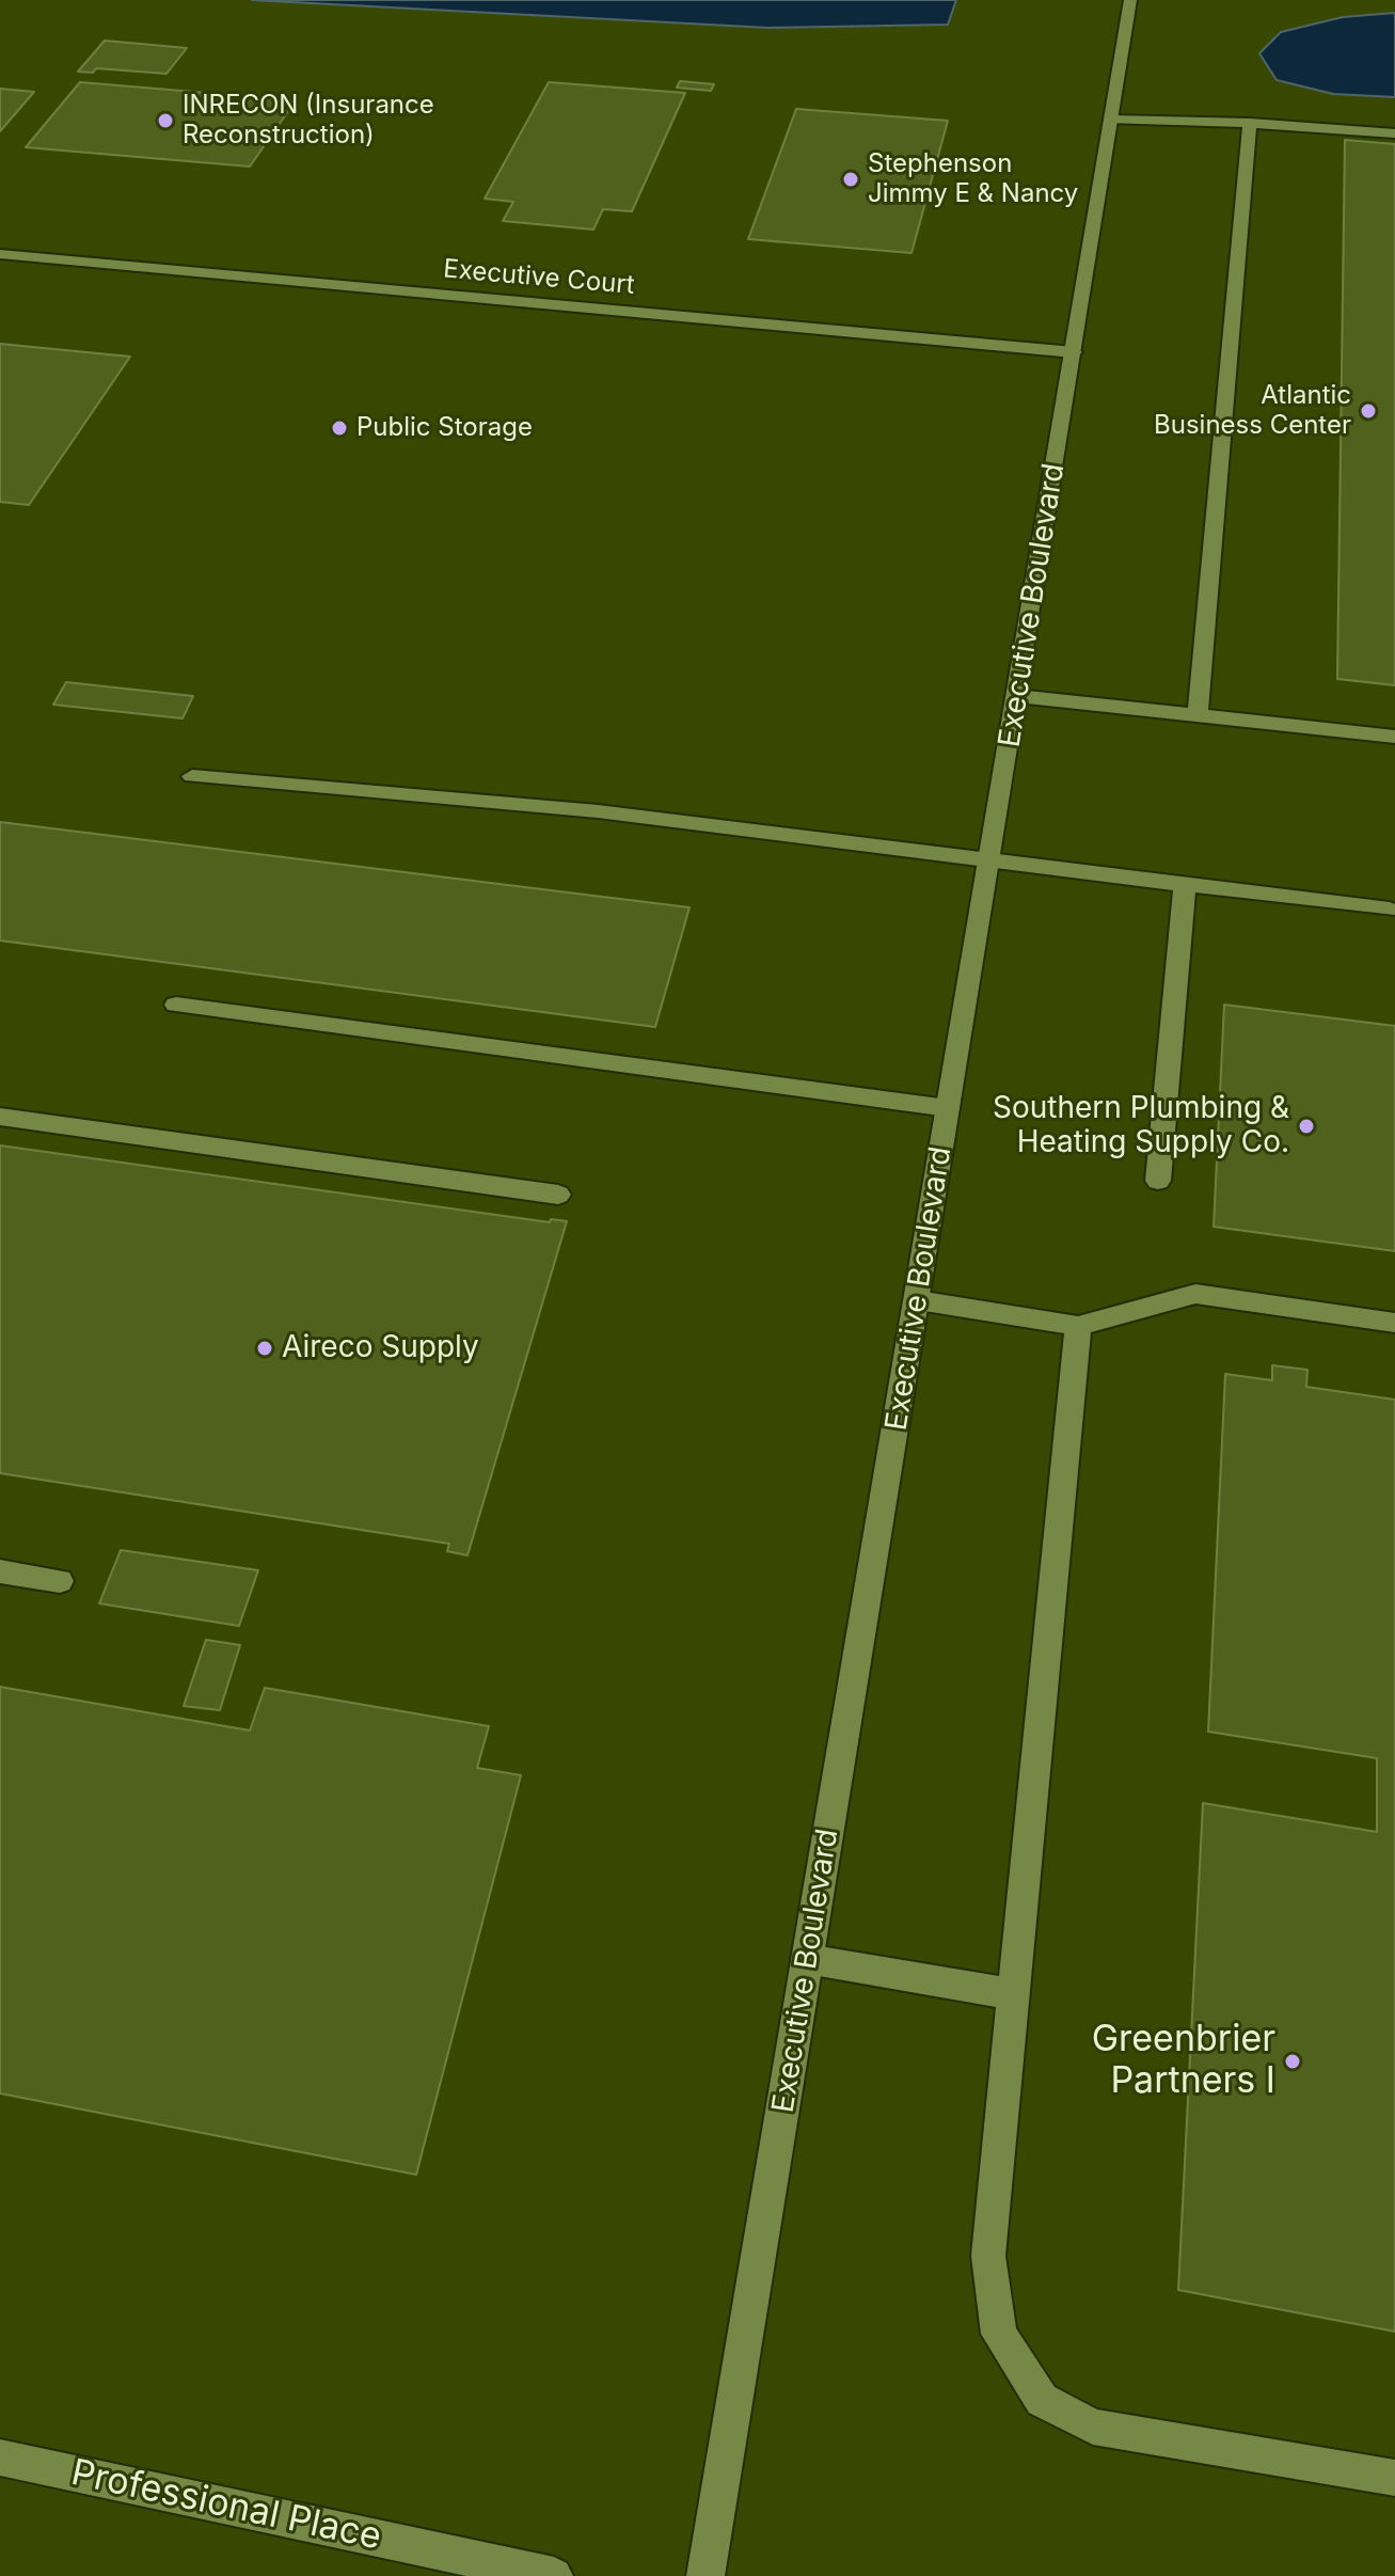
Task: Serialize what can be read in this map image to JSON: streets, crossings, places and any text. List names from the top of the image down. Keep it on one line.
{"streets":{"street":["Executive Court","Executive Boulevard","Professional Place"]},"crossings":[["Executive Court","Executive Boulevard"]],"places":["INRECON (Insurance Reconstruction)","Stephenson Jimmy E & Nancy","Atlantic Business Center","Public Storage","Southern Plumbing & Heating Supply Co.","Aireco Supply","Greenbrier Partners I"]}
